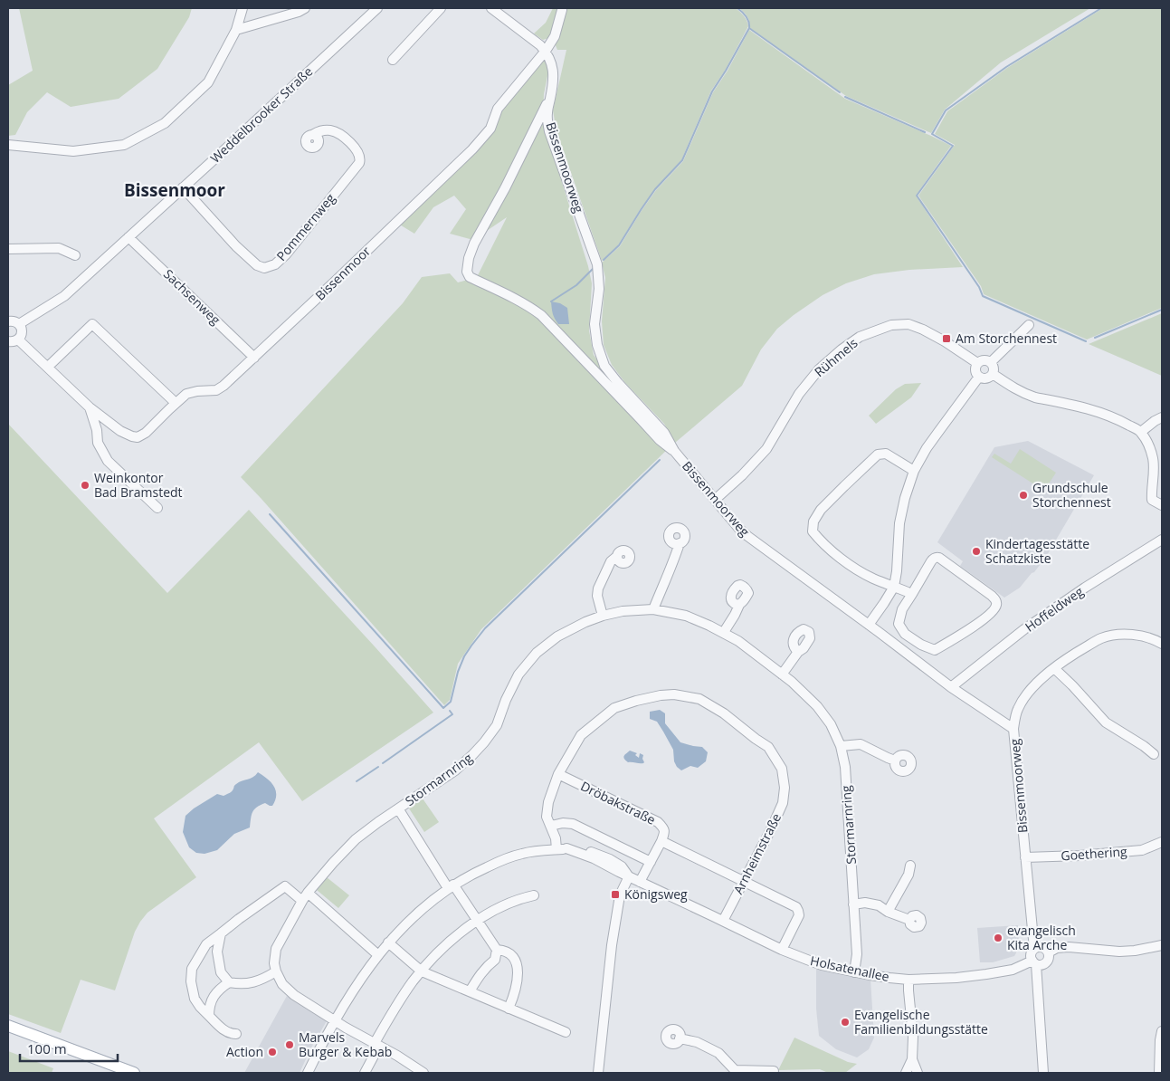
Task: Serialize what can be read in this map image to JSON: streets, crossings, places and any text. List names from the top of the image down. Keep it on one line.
{"streets":{"street":["Weddelbrooker Straße","Bissenmoorweg","Pommernweg","Bissenmoor","Sachsenweg","Rühmels","Hoffeldweg","Stormarnring","Dröbakstraße","Arnheimstraße","Goethering","Holsatenallee"]},"crossings":[["Weddelbrooker Straße","Pommernweg"],["Weddelbrooker Straße","Sachsenweg"],["Bissenmoorweg","Bissenmoor"],["Bissenmoorweg","Rühmels"],["Bissenmoorweg","Hoffeldweg"],["Bissenmoorweg","Goethering"],["Bissenmoorweg","Holsatenallee"],["Bissenmoor","Sachsenweg"],["Stormarnring","Holsatenallee"],["Dröbakstraße","Arnheimstraße"],["Arnheimstraße","Holsatenallee"]],"districts":["Bissenmoor"],"places":{"transit":["Am Storchennest","Königsweg"],"other":["Weinkontor Bad Bramstedt","Grundschule Storchennest","Kindertagesstätte Schatzkiste","evangelisch Kita Arche","Evangelische Familienbildungsstätte","Marvels Burger & Kebab","Action"]},"scale_bar":"100 m"}
